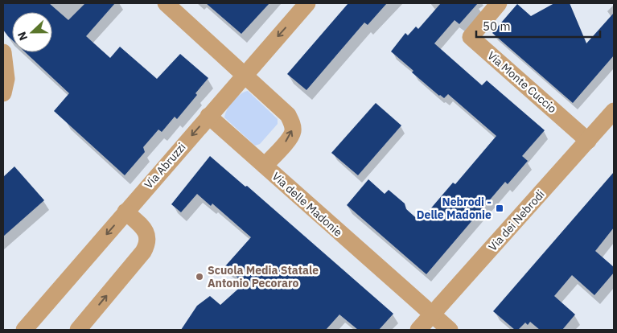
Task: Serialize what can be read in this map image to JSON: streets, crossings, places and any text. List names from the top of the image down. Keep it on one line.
{"streets":{"street":["Via Monte Cuccio","Via Abruzzi","Via delle Madonie","Via dei Nebrodi"]},"crossings":[["Via Monte Cuccio","Via dei Nebrodi"],["Via Abruzzi","Via delle Madonie"],["Via delle Madonie","Via dei Nebrodi"]],"one_way":["Via Abruzzi"],"places":{"transit":["Nebrodi - Delle Madonie"],"other":["Scuola Media Statale Antonio Pecoraro"]},"scale_bar":"50 m","north":"left"}
